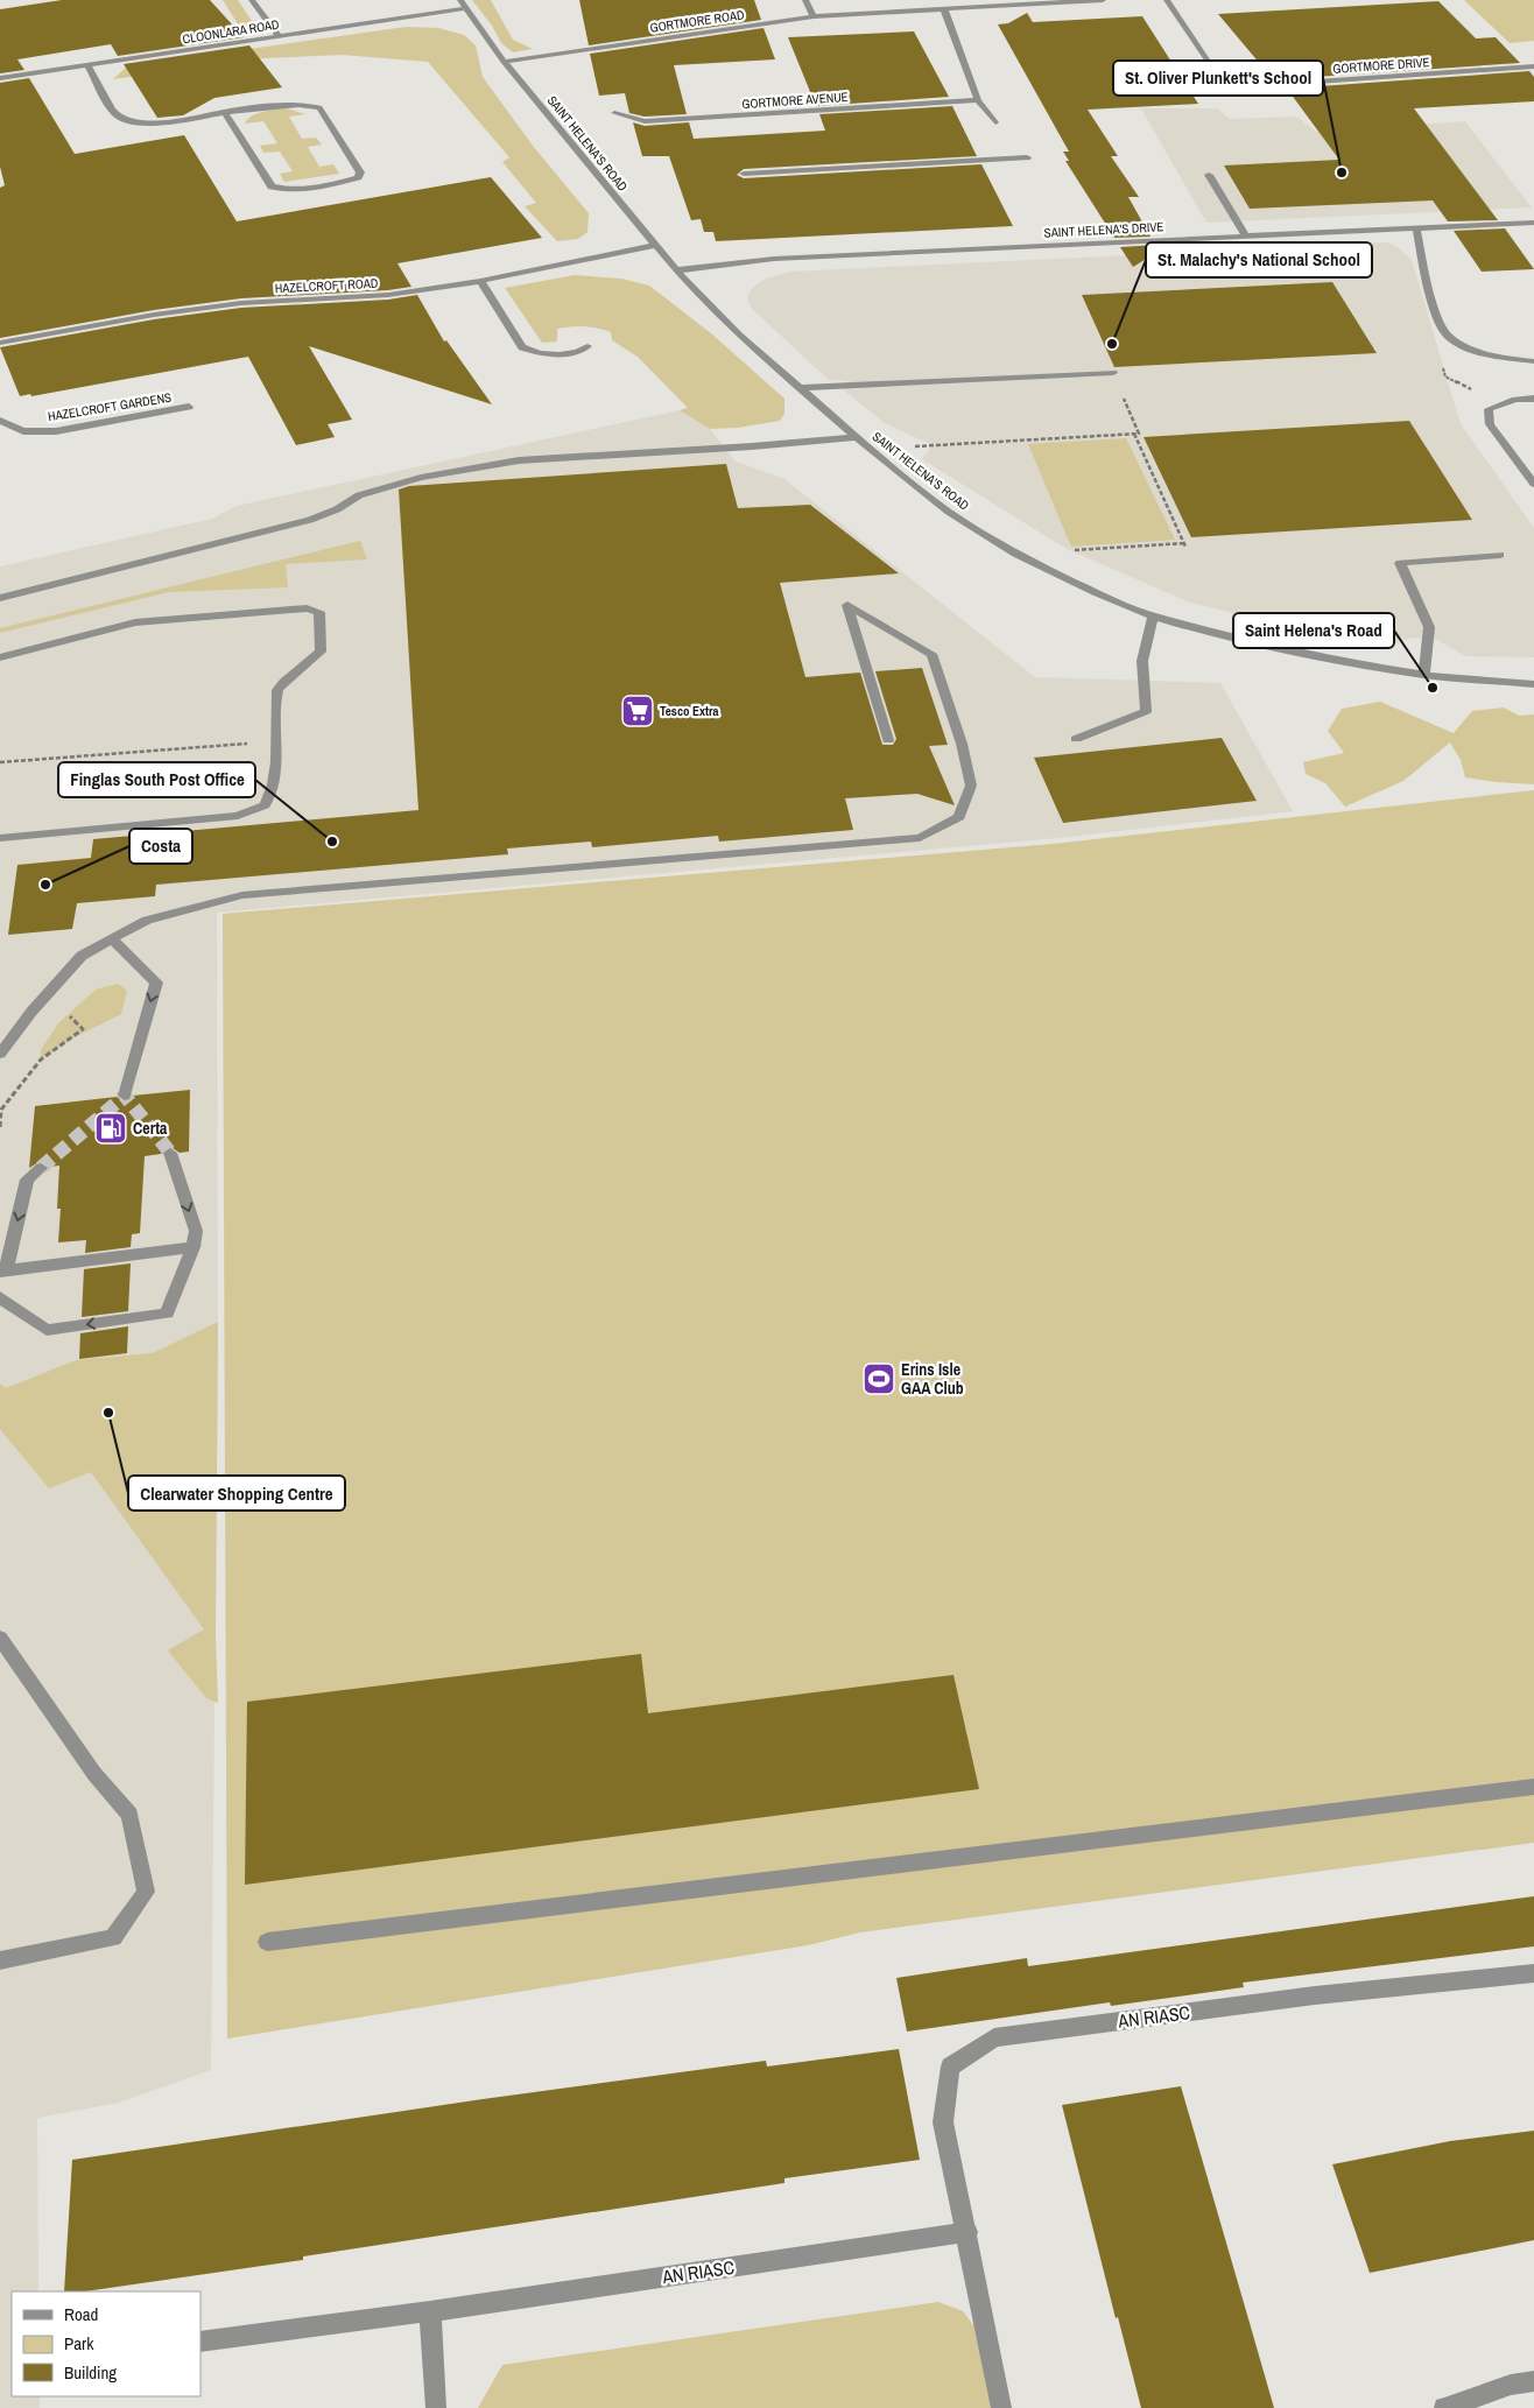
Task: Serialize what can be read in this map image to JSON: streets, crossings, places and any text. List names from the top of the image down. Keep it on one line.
{"streets":{"street":["GORTMORE ROAD","CLOONLARA ROAD","GORTMORE DRIVE","GORTMORE AVENUE","SAINT HELENA'S ROAD","SAINT HELENA'S DRIVE","HAZELCROFT ROAD","HAZELCROFT GARDENS","AN RIASC"]},"crossings":[["GORTMORE ROAD","SAINT HELENA'S ROAD"],["CLOONLARA ROAD","SAINT HELENA'S ROAD"],["SAINT HELENA'S ROAD","SAINT HELENA'S DRIVE"],["SAINT HELENA'S ROAD","HAZELCROFT ROAD"]],"places":{"other":["St. Oliver Plunkett's School","St. Malachy's National School","Saint Helena's Road","Finglas South Post Office","Costa","Clearwater Shopping Centre"],"supermarket":["Tesco Extra"],"fuel station":["Certa"],"sports":["Erins Isle GAA Club"]},"legend":["Road","Park","Building"]}
